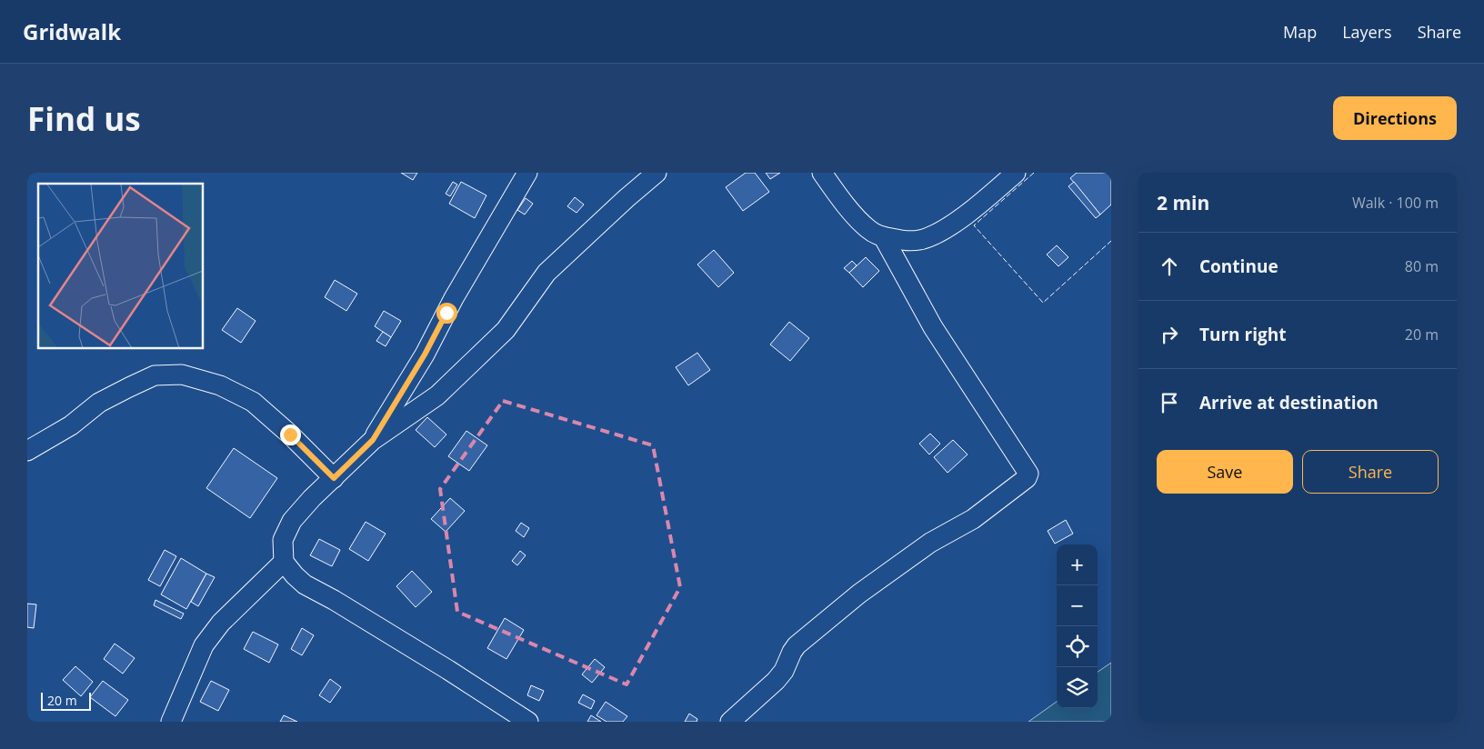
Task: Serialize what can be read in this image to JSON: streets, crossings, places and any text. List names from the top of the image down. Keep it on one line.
{"scale_bar":"20 m","page":{"header":"Gridwalk","nav":["Map","Layers","Share"],"buttons":["Directions",["Save","Share"]],"title":"Find us","heading":["2 min","Walk · 100 m"],"list":[["Continue","80 m"],["Turn right","20 m"],"Arrive at destination"],"map_buttons":["+","−"],"scale":"20 m"}}
